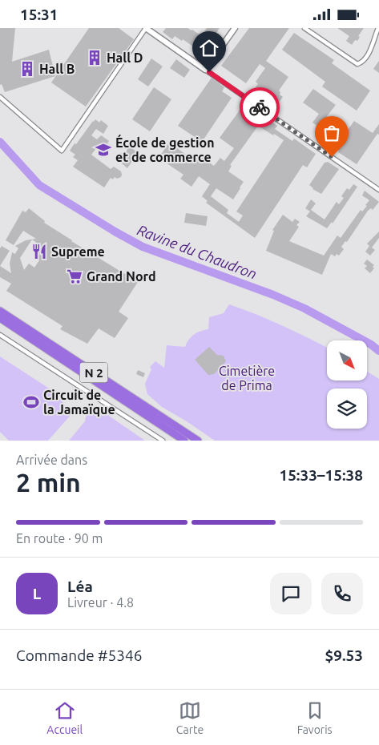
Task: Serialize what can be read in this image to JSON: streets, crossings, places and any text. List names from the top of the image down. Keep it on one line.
{"streets":{"highway":["N 2"]},"water":["Ravine du Chaudron"],"parks":["Cimetière de Prima"],"places":{"building":["Hall D","Hall B"],"school or university":["École de gestion et de commerce"],"restaurant":["Supreme"],"supermarket":["Grand Nord"],"sports":["Circuit de la Jamaïque"]},"north":"bottom right","page":{"status":"15:31","heading":["2 min","Arrivée dans","15:33–15:38"],"panel":["Léa","Livreur · 4.8","Commande #5346","$9.53"],"bar":"En route · 90 m","round":"L","tabs":["Accueil","Carte","Favoris"]}}
